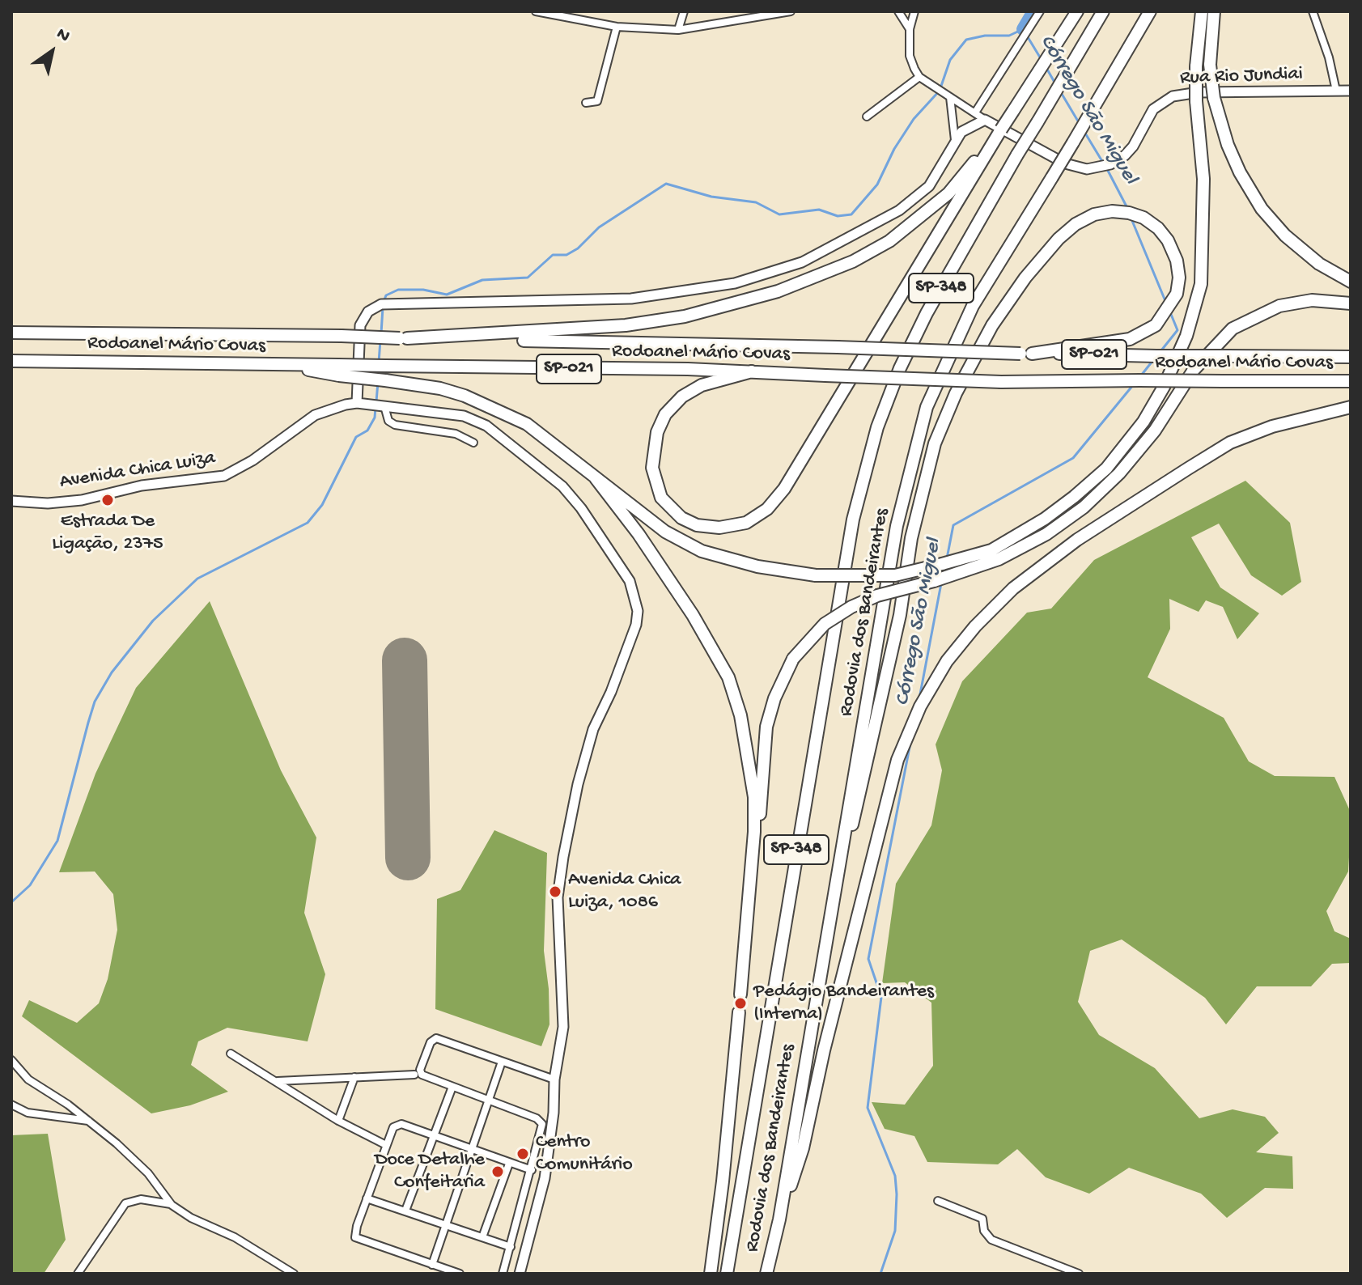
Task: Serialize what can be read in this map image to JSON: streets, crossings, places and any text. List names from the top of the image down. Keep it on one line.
{"streets":{"highway":["SP-348","Rodoanel Mário Covas","SP-021","Rodovia dos Bandeirantes"],"main road":["Rua Rio Jundiai","Avenida Chica Luiza"]},"water":["Córrego São Miguel"],"places":["Estrada De Ligação, 2375","Avenida Chica Luiza, 1086","Pedágio Bandeirantes (Interna)","Centro Comunitário","Doce Detalhe Confeitaria"],"north":"top right"}
